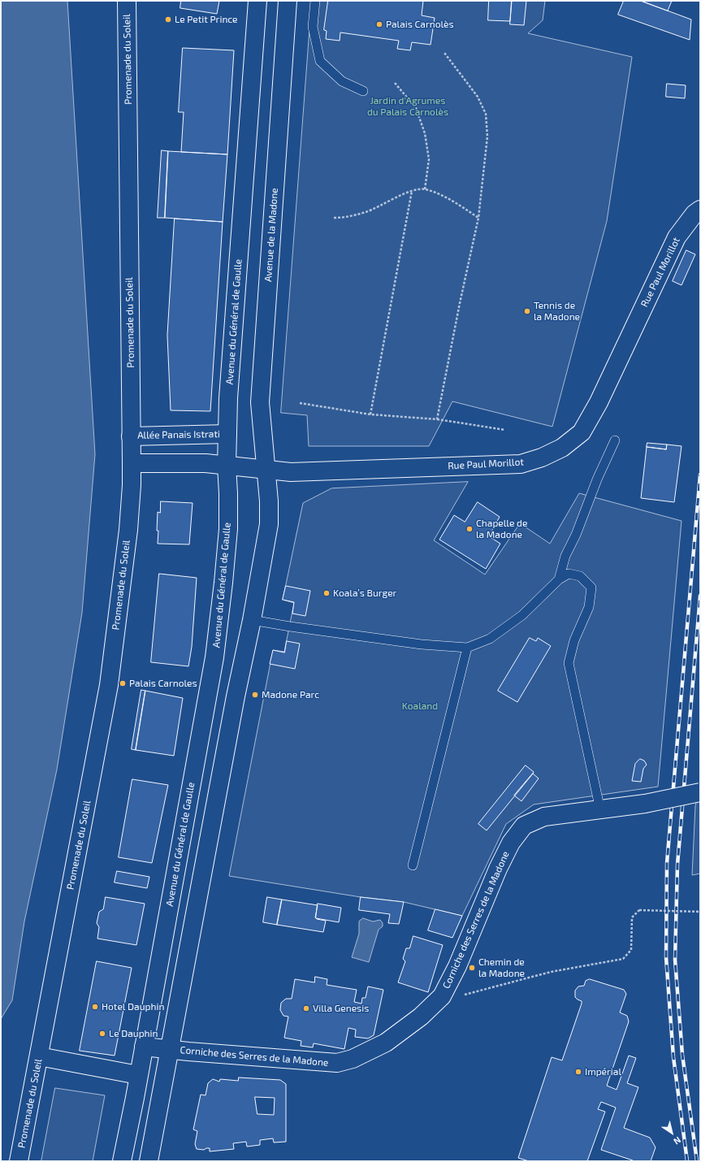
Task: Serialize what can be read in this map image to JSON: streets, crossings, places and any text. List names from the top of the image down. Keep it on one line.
{"streets":{"street":["Promenade du Soleil","Avenue de la Madone","Rue Paul Morillot","Avenue du Général de Gaulle","Allée Panais Istrati","Corniche des Serres de la Madone"]},"crossings":[["Promenade du Soleil","Allée Panais Istrati"],["Avenue de la Madone","Rue Paul Morillot"],["Rue Paul Morillot","Avenue du Général de Gaulle"],["Avenue du Général de Gaulle","Allée Panais Istrati"],["Avenue du Général de Gaulle","Corniche des Serres de la Madone"]],"parks":["Jardin d'Agrumes du Palais Carnolès","Koaland"],"places":["Le Petit Prince","Palais Carnolès","Tennis de la Madone","Chapelle de la Madone","Koala’s Burger","Palais Carnoles","Madone Parc","Chemin de la Madone","Hotel Dauphin","Villa Genesis","Le Dauphin","Impérial"],"north":"bottom right"}
